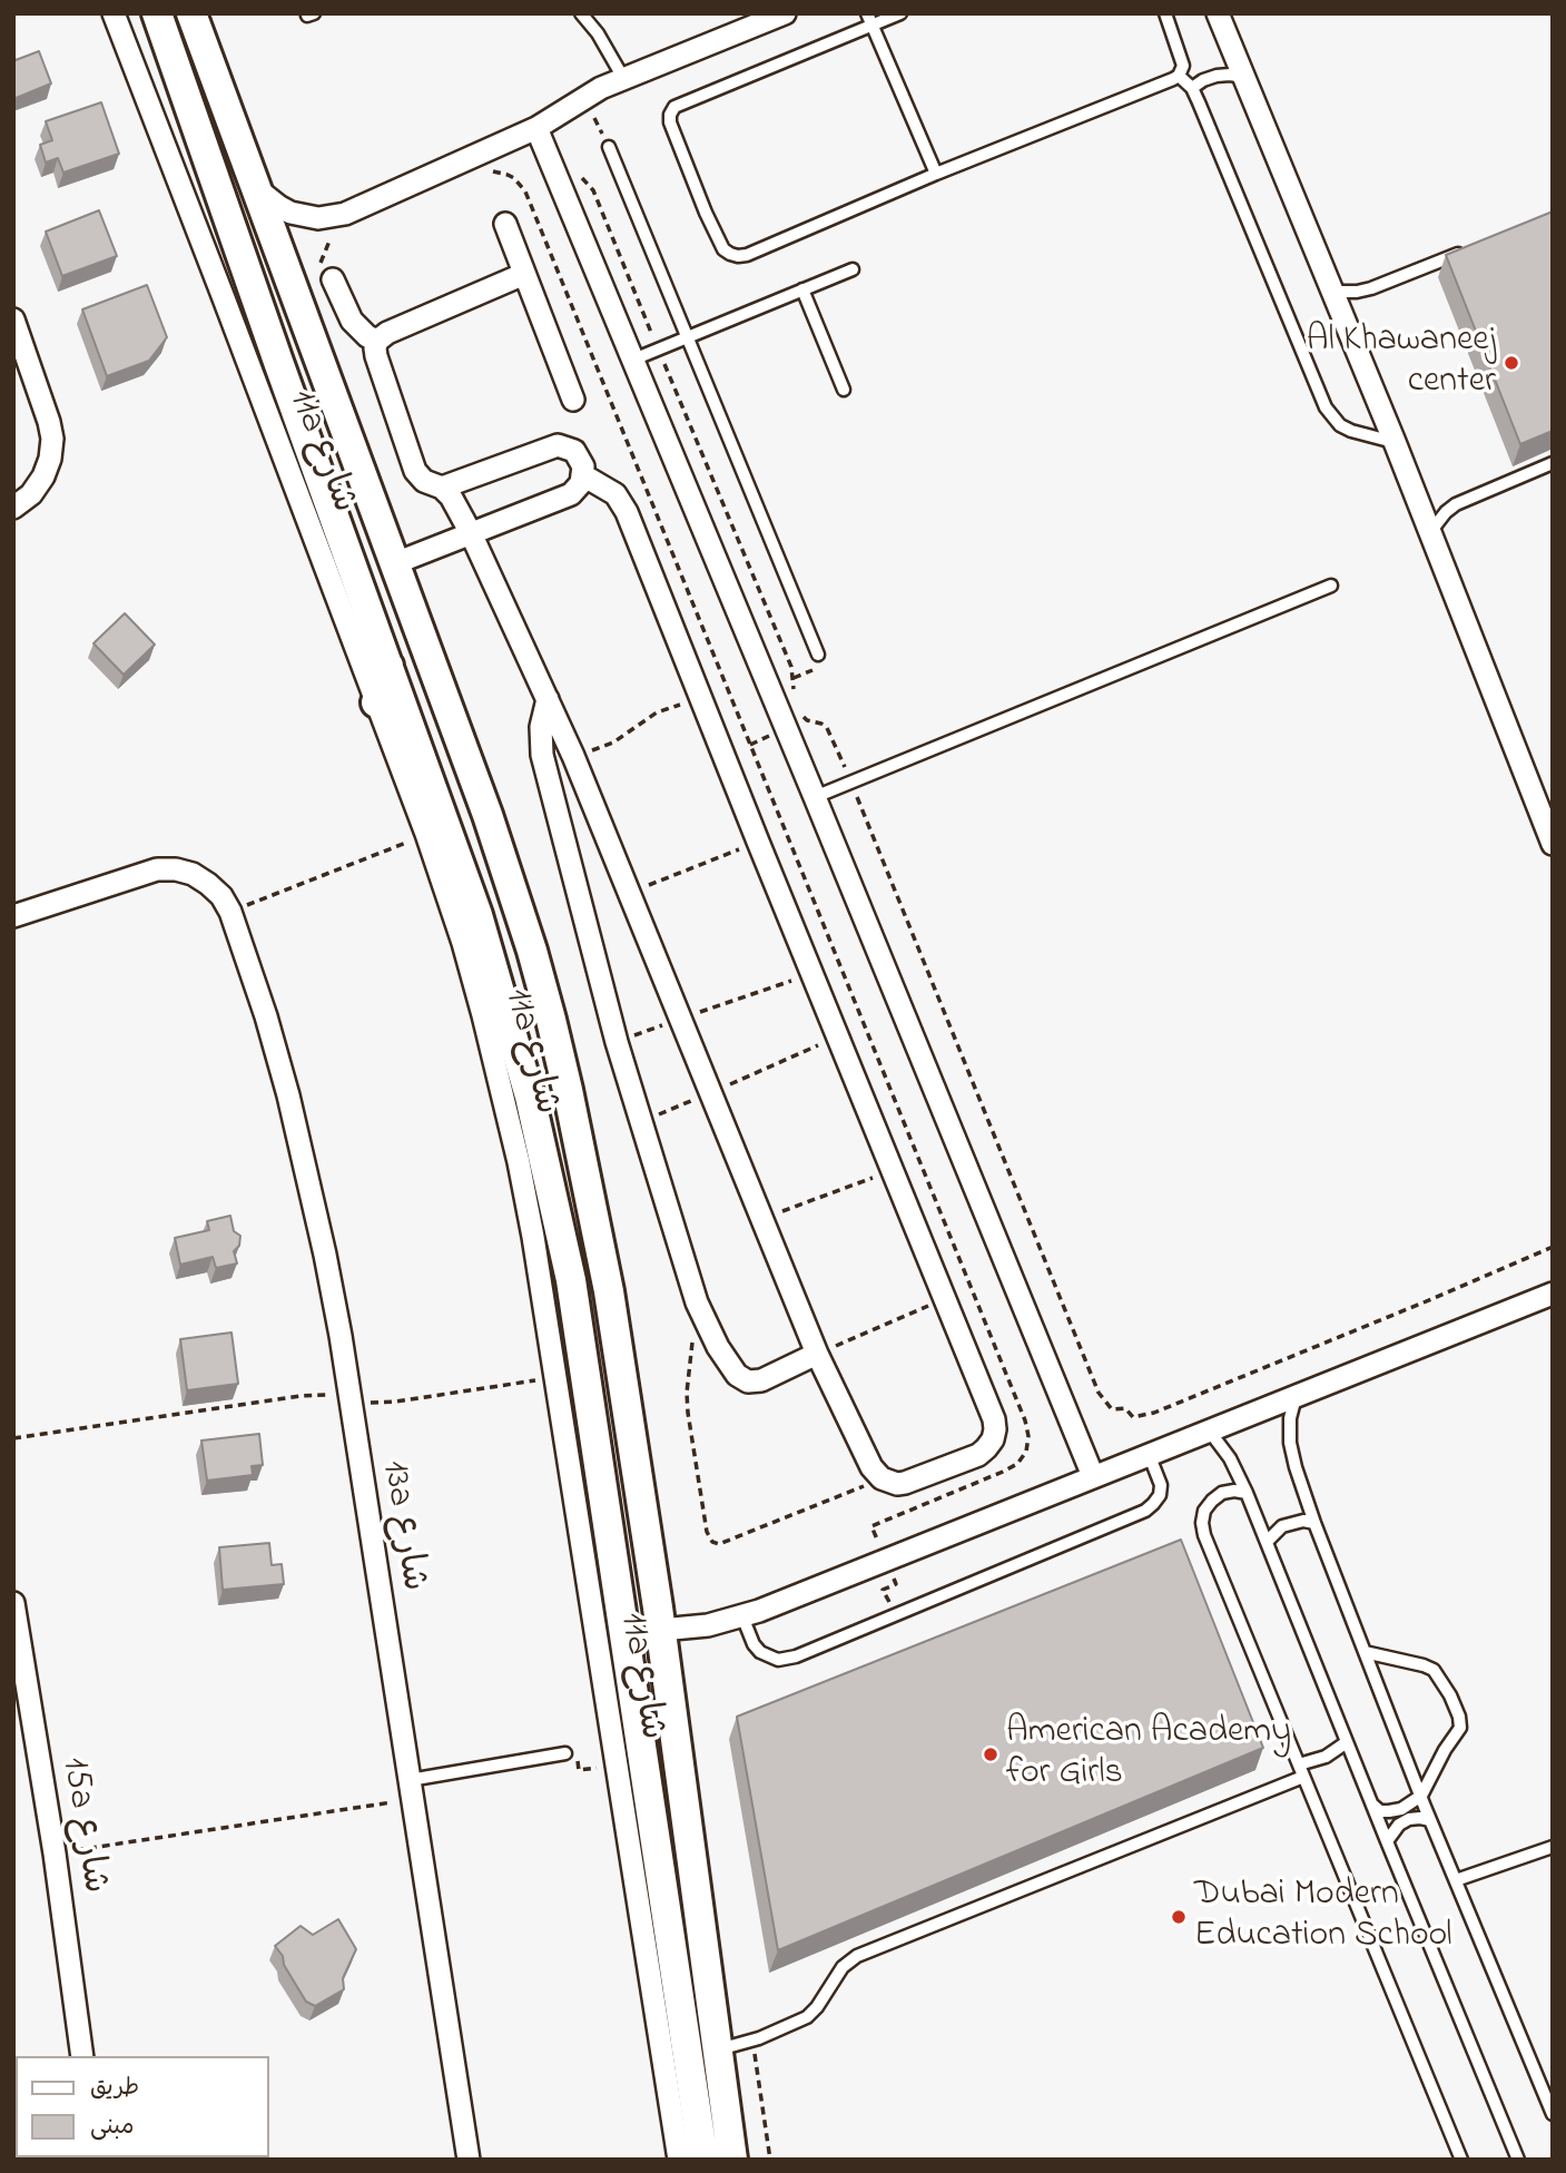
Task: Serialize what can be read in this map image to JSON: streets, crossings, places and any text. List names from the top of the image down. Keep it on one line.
{"streets":{"street":["11a شارع","13a شارع","15a شارع"]},"places":["Al Khawaneej center","American Academy for Girls","Dubai Modern Education School"],"legend":["طريق","مبنى"]}
